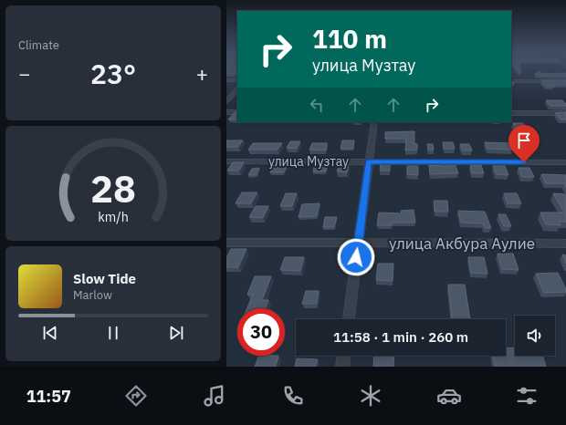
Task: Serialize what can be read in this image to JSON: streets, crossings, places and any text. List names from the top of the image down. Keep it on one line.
{"streets":{"street":["улица Музтау","улица Акбура Аулие"]},"page":{"tile":"Climate","turn":["110 m","улица Музтау"],"heat":["−","23°","+"],"song":["Slow Tide","Marlow"],"limit":"30","trip":"11:58 · 1 min · 260 m","tabs":"11:57","gauge":["28","km/h"]}}
